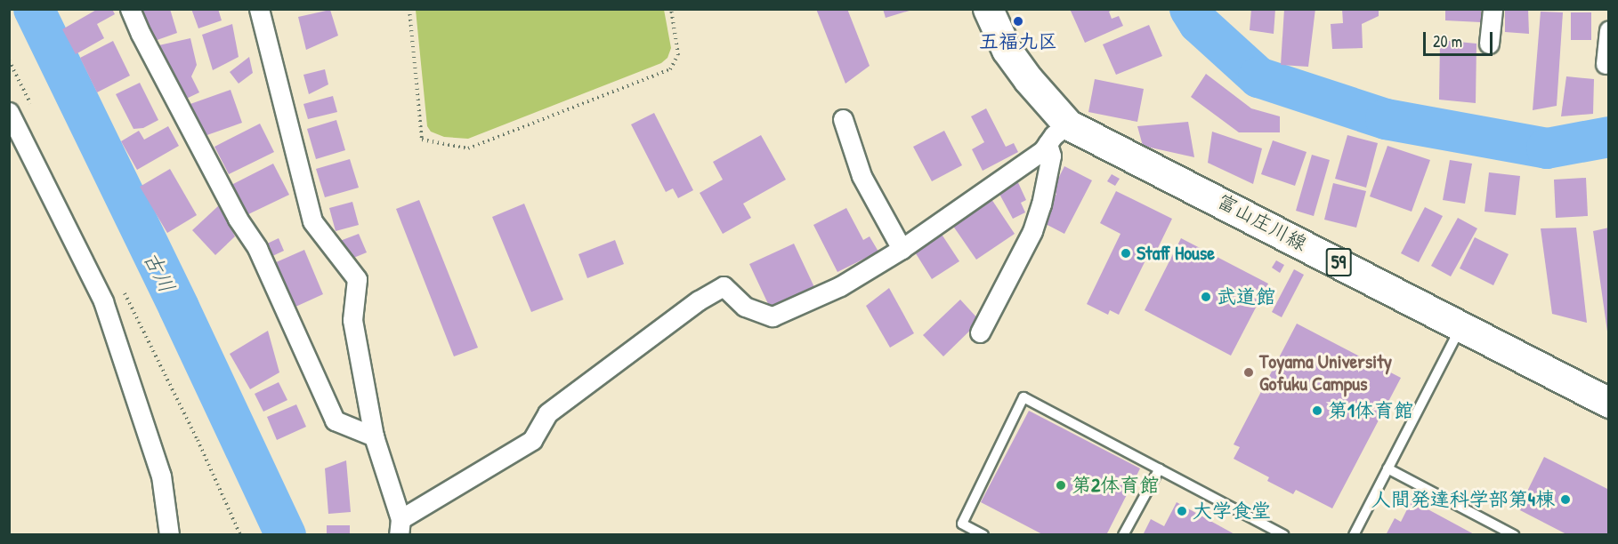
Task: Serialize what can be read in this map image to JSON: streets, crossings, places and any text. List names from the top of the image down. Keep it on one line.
{"streets":{"main road":["富山庄川線","59"]},"water":["古川"],"places":["五福九区","Staff House","武道館","Toyama University Gofuku Campus","第1体育館","第2体育館","人間発達科学部第4棟","大学食堂"],"scale_bar":"20 m"}
